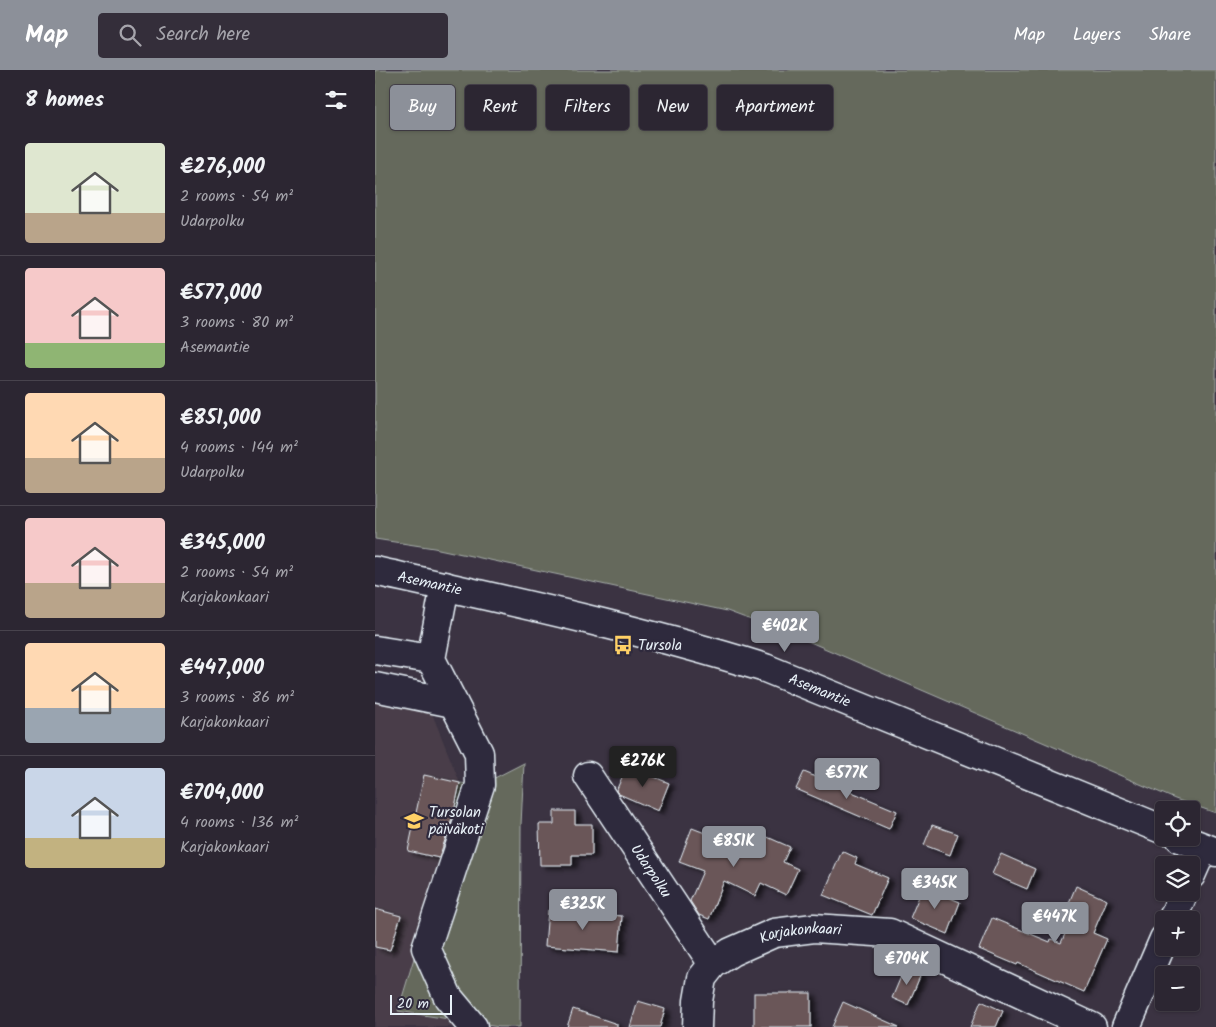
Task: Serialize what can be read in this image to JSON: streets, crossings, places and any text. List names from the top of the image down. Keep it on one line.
{"streets":{"street":["Asemantie","Udarpolku","Karjakonkaari"]},"crossings":[["Udarpolku","Karjakonkaari"]],"places":{"bus stop":["Tursola"],"school or university":["Tursolan päiväkoti"]},"scale_bar":"20 m","page":{"header":"Map","search":"Search here","nav":["Map","Layers","Share"],"heading":"8 homes","chip":["Buy","Rent","Filters","New","Apartment"],"list":[{"name":"€276,000","note":"2 rooms · 54 m² · Udarpolku"},{"name":"€577,000","note":"3 rooms · 80 m² · Asemantie"},{"name":"€851,000","note":"4 rooms · 144 m² · Udarpolku"},{"name":"€345,000","note":"2 rooms · 54 m² · Karjakonkaari"},{"name":"€447,000","note":"3 rooms · 86 m² · Karjakonkaari"},{"name":"€704,000","note":"4 rooms · 136 m² · Karjakonkaari"}],"price":["€402K","€276K","€577K","€851K","€345K","€325K","€447K","€704K"],"map_buttons":["+","−"],"scale":"20 m"}}
